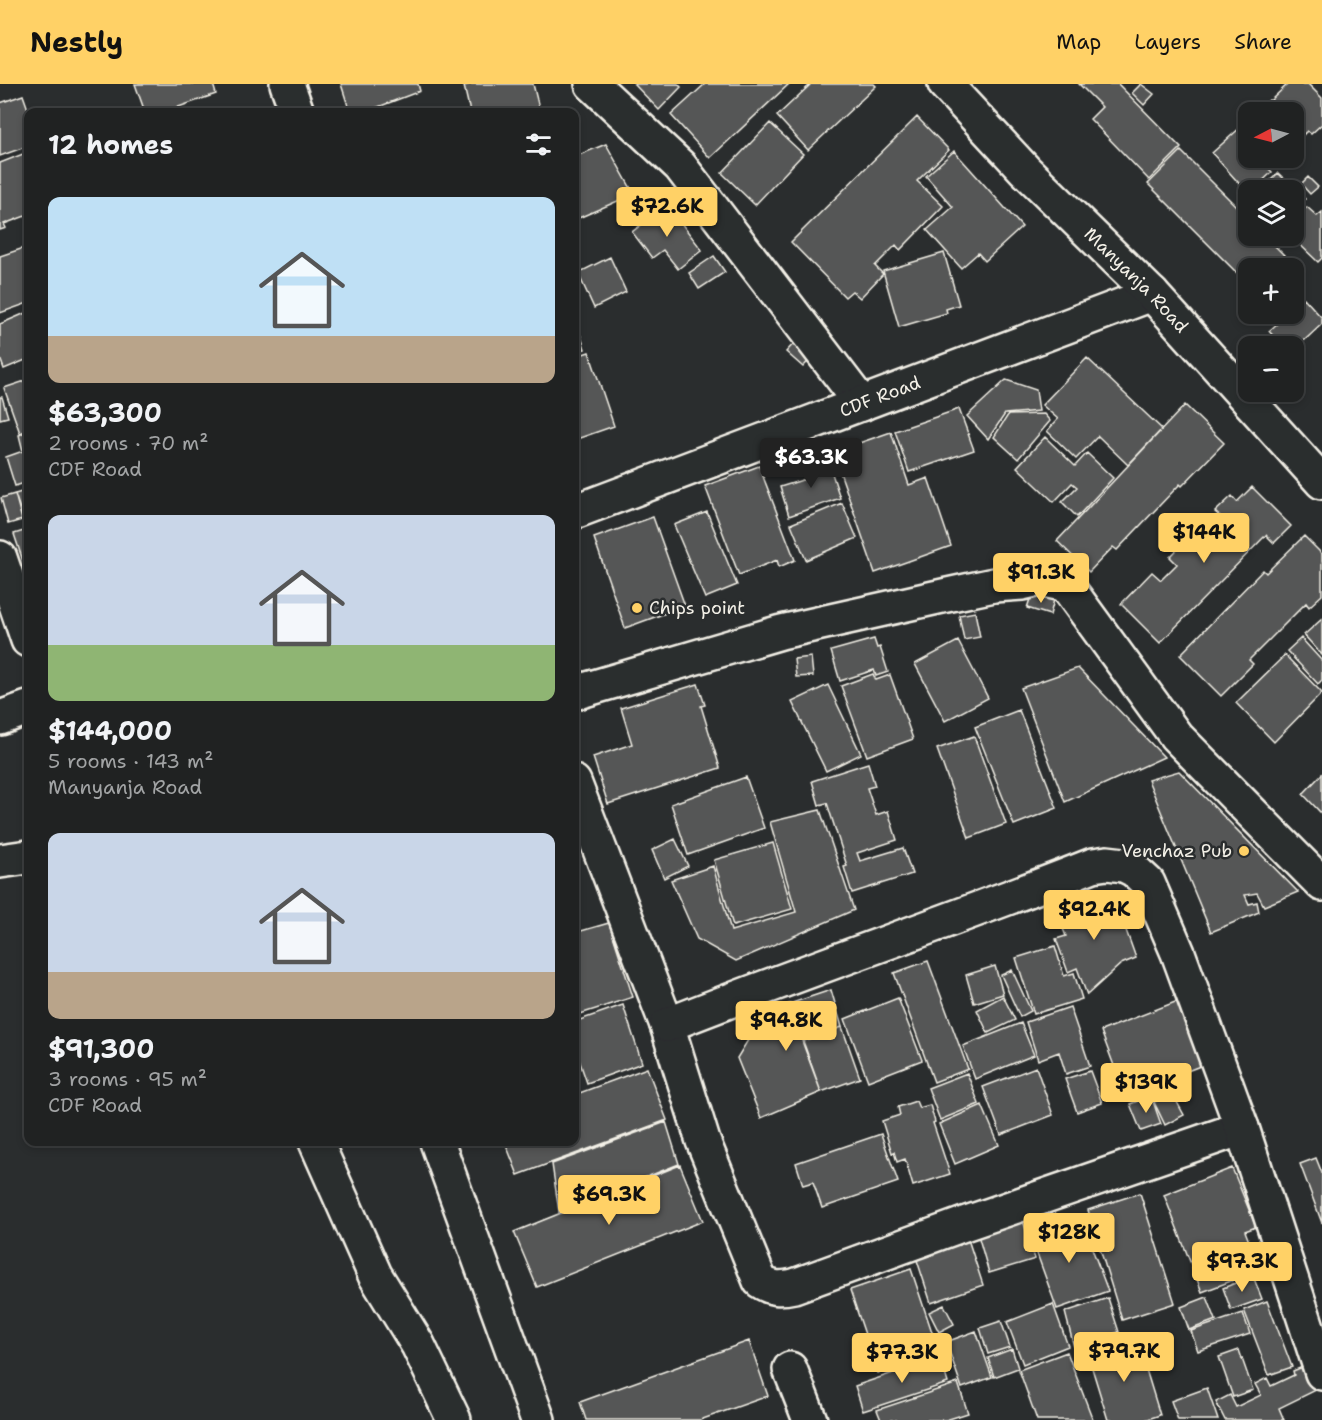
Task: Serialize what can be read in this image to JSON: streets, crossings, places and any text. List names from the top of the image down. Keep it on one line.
{"streets":{"street":["Manyanja Road","CDF Road"]},"crossings":[["Manyanja Road","CDF Road"]],"places":["Chips point","Venchaz Pub"],"north":"left","page":{"header":"Nestly","nav":["Map","Layers","Share"],"map_buttons":["+","−"],"heading":"12 homes","list":[{"name":"$63,300","note":"2 rooms · 70 m² · CDF Road"},{"name":"$144,000","note":"5 rooms · 143 m² · Manyanja Road"},{"name":"$91,300","note":"3 rooms · 95 m² · CDF Road"}],"price":["$72.6K","$63.3K","$144K","$91.3K","$92.4K","$94.8K","$139K","$69.3K","$128K","$97.3K","$79.7K","$77.3K"]}}
